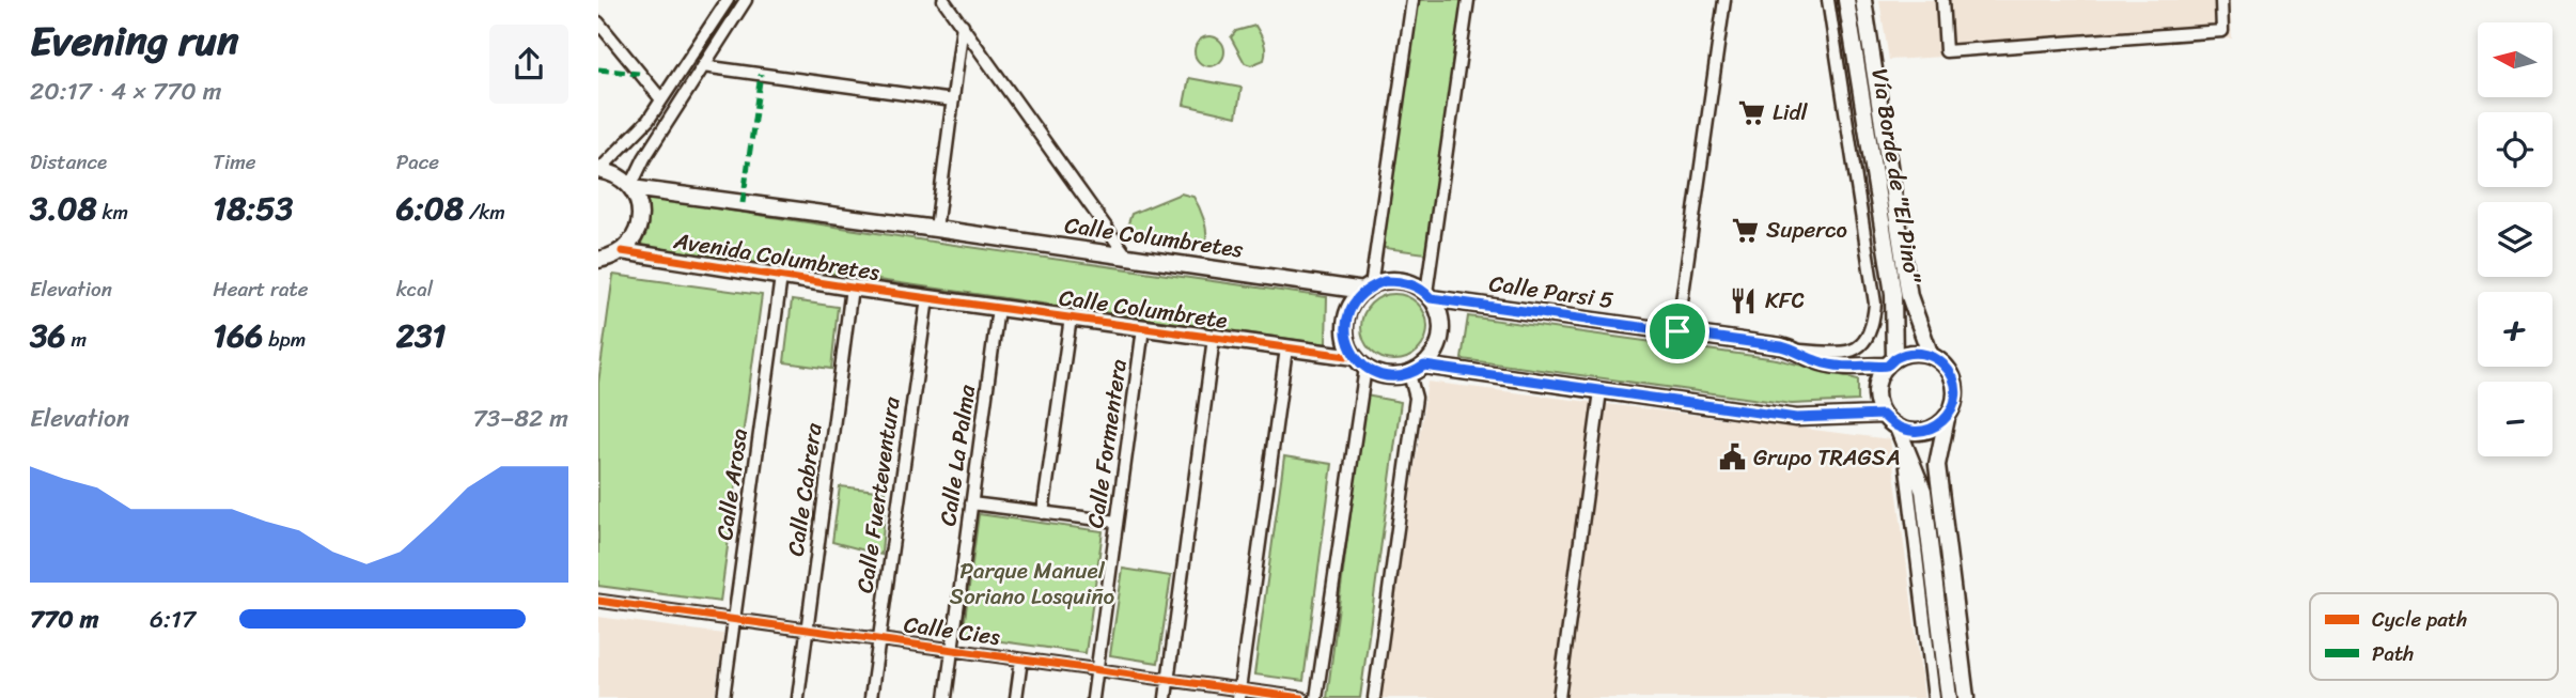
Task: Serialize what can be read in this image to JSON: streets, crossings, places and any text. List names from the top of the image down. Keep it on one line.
{"streets":{"street":["Vía Borde de \"El Pino\"","Calle Columbretes","Avenida Columbretes","Calle Parsi 5","Calle Columbrete","Calle Formentera","Calle La Palma","Calle Arosa","Calle Cabrera","Calle Fuerteventura","Calle Cies"]},"crossings":[["Vía Borde de \"El Pino\"","Calle Parsi 5"],["Calle Columbretes","Avenida Columbretes"],["Calle Columbretes","Calle Parsi 5"],["Calle Columbretes","Calle Columbrete"],["Avenida Columbretes","Calle Columbrete"],["Avenida Columbretes","Calle Arosa"],["Avenida Columbretes","Calle Cabrera"],["Avenida Columbretes","Calle Fuerteventura"],["Calle Parsi 5","Calle Columbrete"],["Calle Columbrete","Calle Formentera"],["Calle Columbrete","Calle La Palma"],["Calle Columbrete","Calle Fuerteventura"],["Calle Formentera","Calle Cies"],["Calle La Palma","Calle Cies"],["Calle Arosa","Calle Cies"],["Calle Cabrera","Calle Cies"],["Calle Fuerteventura","Calle Cies"]],"parks":["Parque Manuel Soriano Losquiño"],"places":{"supermarket":["Lidl","Superco"],"restaurant":["KFC"],"public building":["Grupo TRAGSA"]},"legend":["Cycle path","Path"],"north":"left","page":{"heading":["Evening run","20:17 · 4 × 770 m"],"map_buttons":["+","−"],"stats":[["Distance","3.08 km"],["Time","18:53"],["Pace","6:08 /km"],["Elevation","36 m"],["Heart rate","166 bpm"],["kcal","231"]],"chart":["Elevation","73–82 m"],"list":[{"name":"770 m","note":"6:17"}]}}
